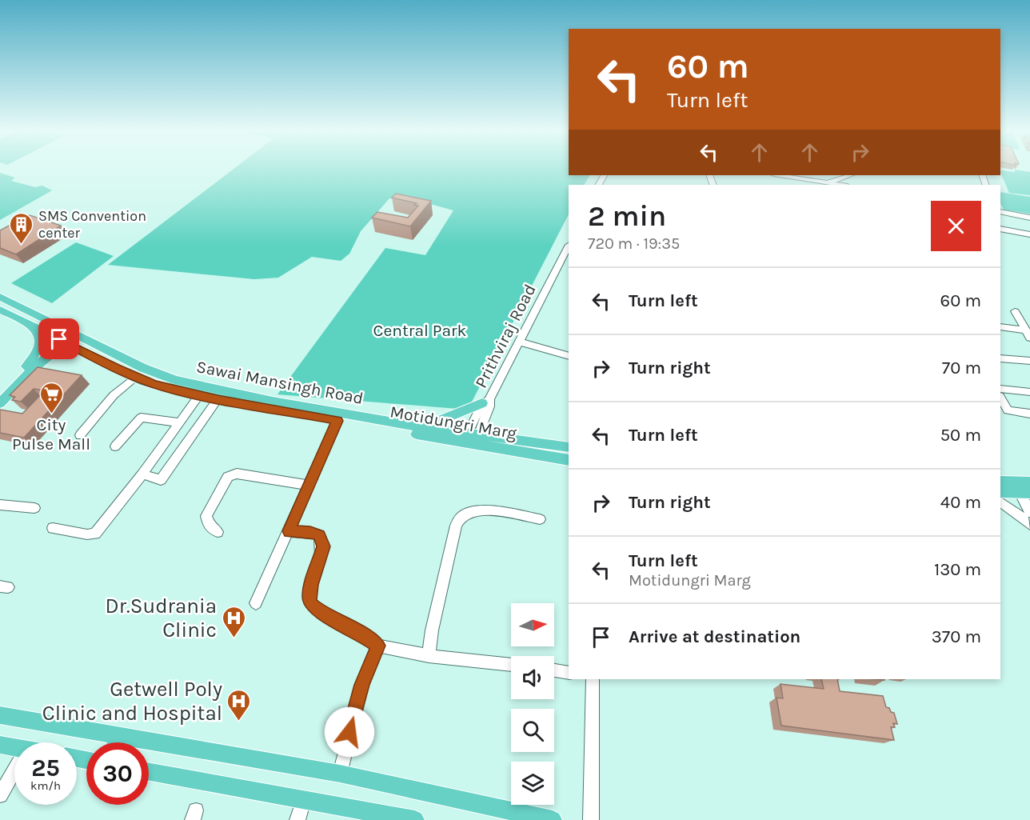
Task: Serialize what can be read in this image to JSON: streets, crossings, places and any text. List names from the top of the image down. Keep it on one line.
{"streets":{"main road":["Sawai Mansingh Road","Motidungri Marg"],"street":["Prithviraj Road"]},"crossings":[["Prithviraj Road","Sawai Mansingh Road"],["Prithviraj Road","Motidungri Marg"],["Sawai Mansingh Road","Motidungri Marg"]],"parks":["Central Park"],"places":{"building":["SMS Convention center"],"supermarket":["City Pulse Mall"],"hospital":["Dr.Sudrania Clinic","Getwell Poly Clinic and Hospital"]},"north":"right","page":{"turn":["60 m","Turn left"],"heading":["2 min","720 m · 19:35"],"list":[{"name":"Turn left","value":"60 m"},{"name":"Turn right","value":"70 m"},{"name":"Turn left","value":"50 m"},{"name":"Turn right","value":"40 m"},{"name":"Turn left","note":"Motidungri Marg","value":"130 m"},{"name":"Arrive at destination","value":"370 m"}],"speed":"25 km/h","limit":"30"}}
